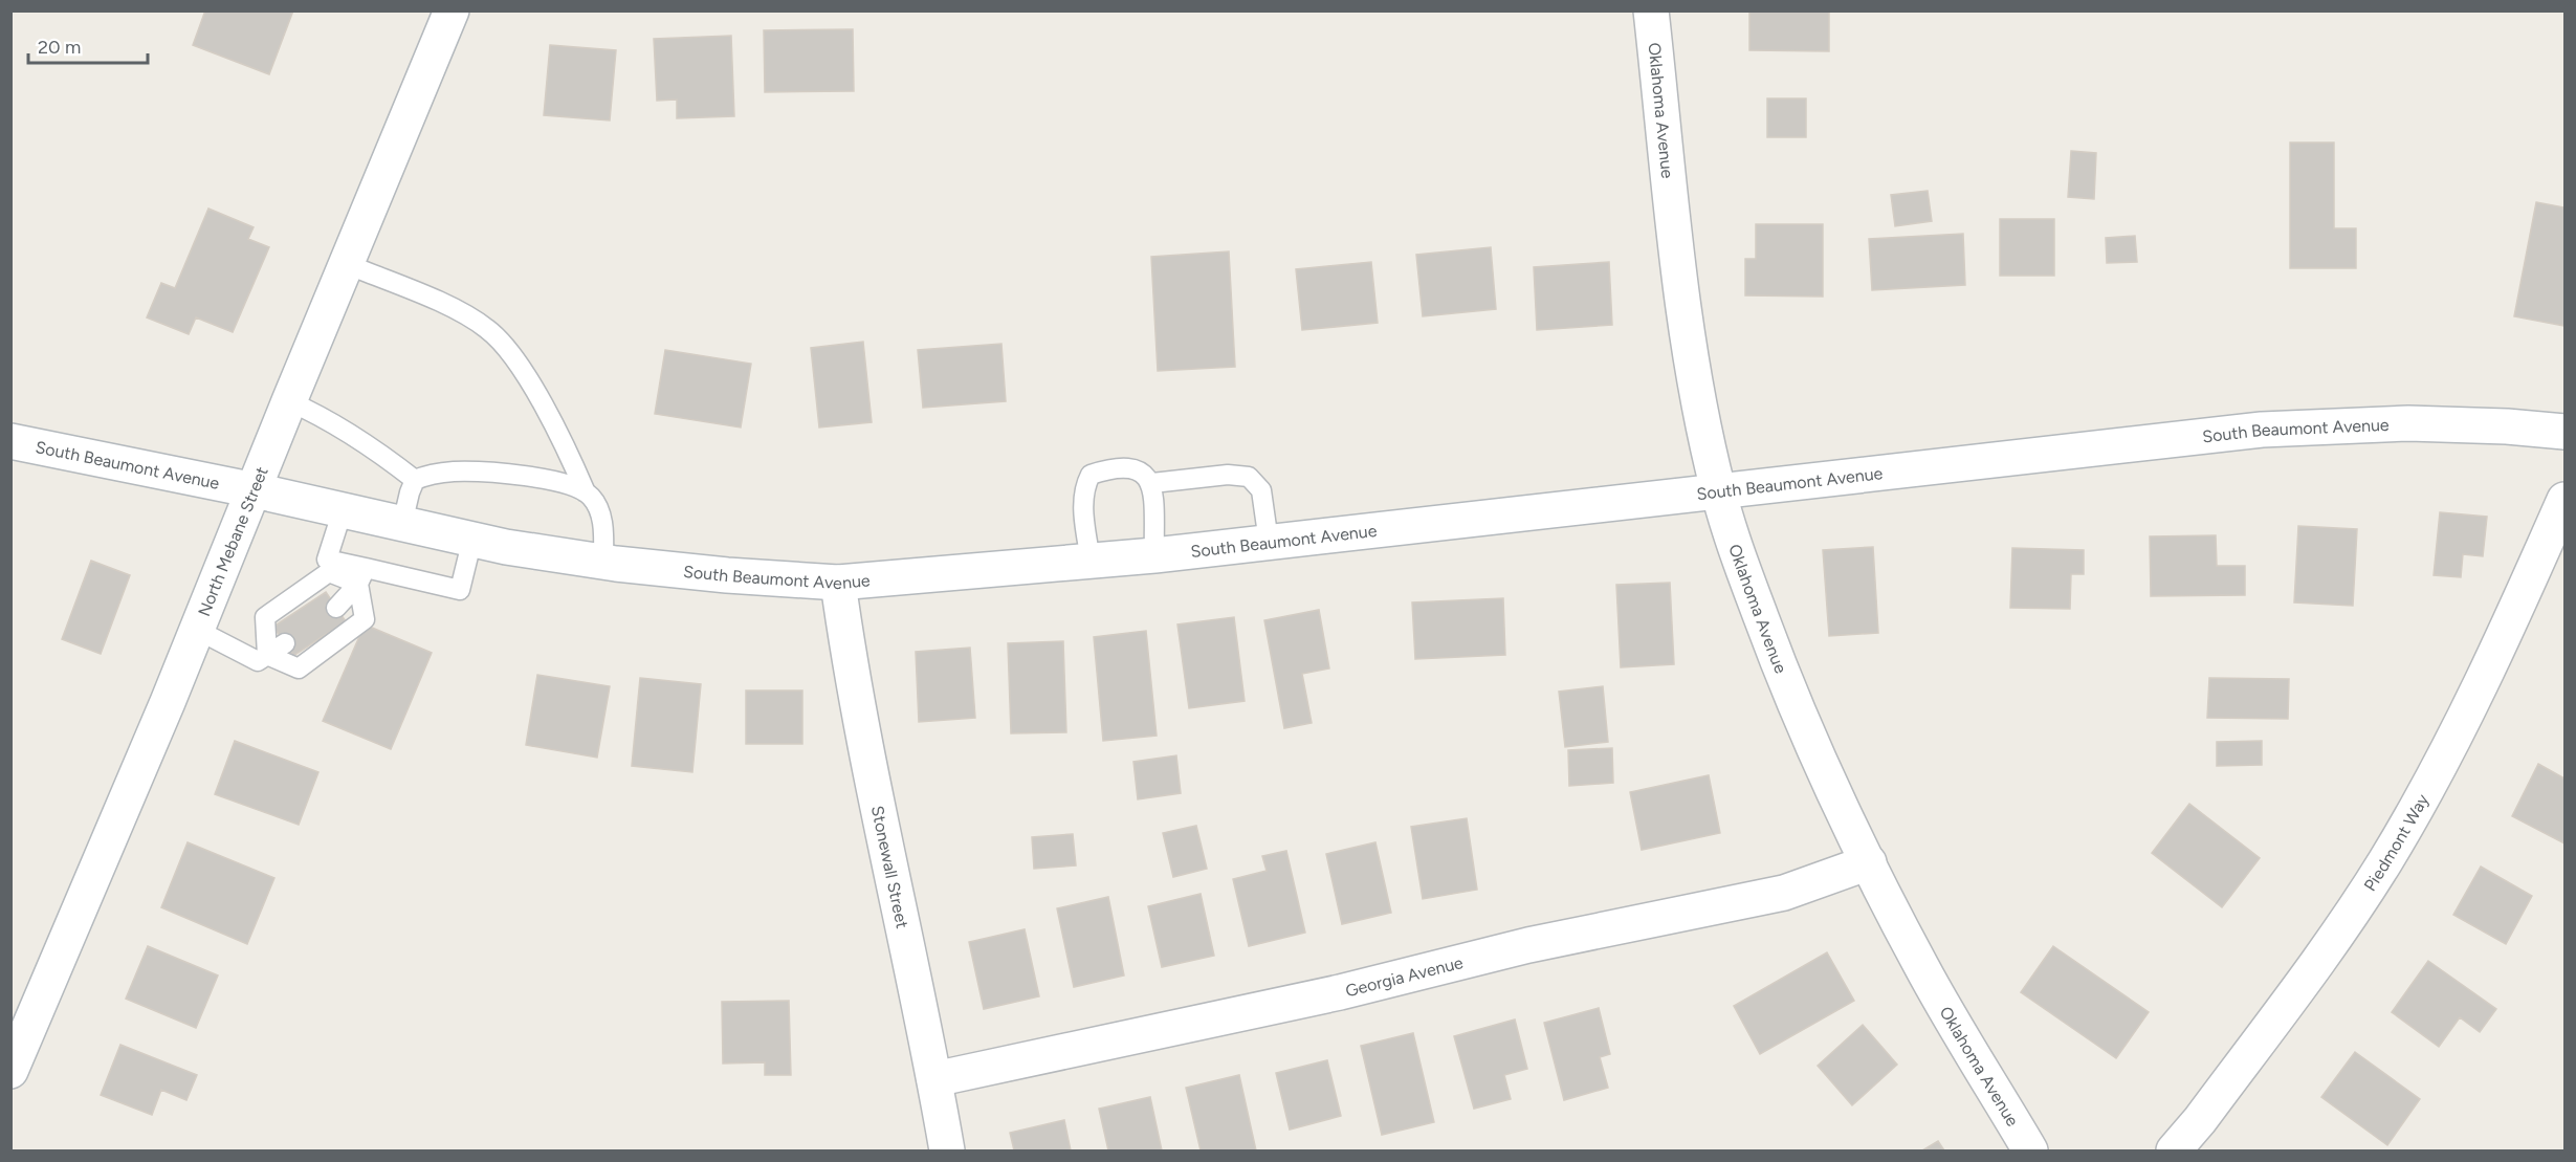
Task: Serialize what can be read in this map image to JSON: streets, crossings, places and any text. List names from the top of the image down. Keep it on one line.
{"streets":{"street":["Oklahoma Avenue","South Beaumont Avenue","North Mebane Street","Piedmont Way","Stonewall Street","Georgia Avenue"]},"crossings":[["Oklahoma Avenue","South Beaumont Avenue"],["Oklahoma Avenue","Georgia Avenue"],["South Beaumont Avenue","North Mebane Street"],["South Beaumont Avenue","Stonewall Street"],["Stonewall Street","Georgia Avenue"]],"scale_bar":"20 m"}
